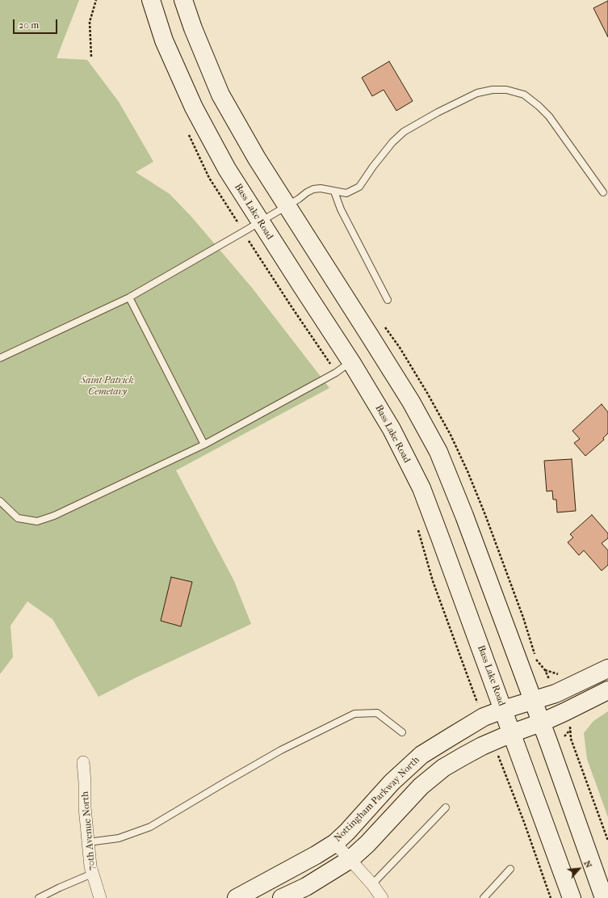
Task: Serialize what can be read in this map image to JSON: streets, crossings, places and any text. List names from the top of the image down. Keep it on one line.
{"streets":{"main road":["Bass Lake Road","Nottingham Parkway North"],"street":["70th Avenue North"]},"crossings":[["Bass Lake Road","Nottingham Parkway North"]],"parks":["Saint Patrick Cemetary"],"scale_bar":"20 m","north":"top right"}
